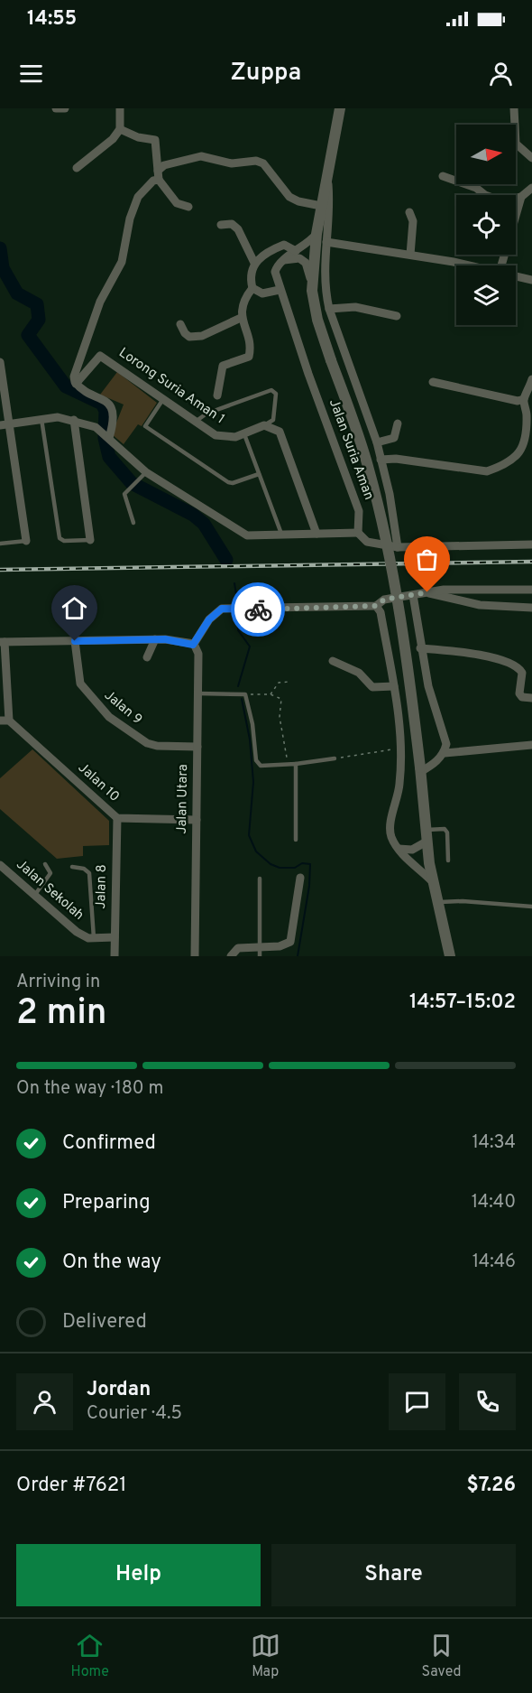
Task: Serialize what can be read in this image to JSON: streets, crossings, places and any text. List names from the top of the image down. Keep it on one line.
{"streets":{"street":["Lorong Suria Aman 1","Jalan Suria Aman","Jalan 9","Jalan 10","Jalan Utara","Jalan 8","Jalan Sekolah"]},"crossings":[["Jalan 9","Jalan Utara"],["Jalan 10","Jalan Utara"],["Jalan 10","Jalan 8"],["Jalan 8","Jalan Sekolah"]],"north":"right","page":{"status":"14:55","header":"Zuppa","heading":["2 min","Arriving in","14:57–15:02"],"panel":["Jordan","Courier · 4.5","Order #7621","$7.26"],"bar":"On the way · 180 m","list":[["Confirmed","14:34"],["Preparing","14:40"],["On the way","14:46"],"Delivered"],"buttons":["Help","Share"],"tabs":["Home","Map","Saved"]}}
